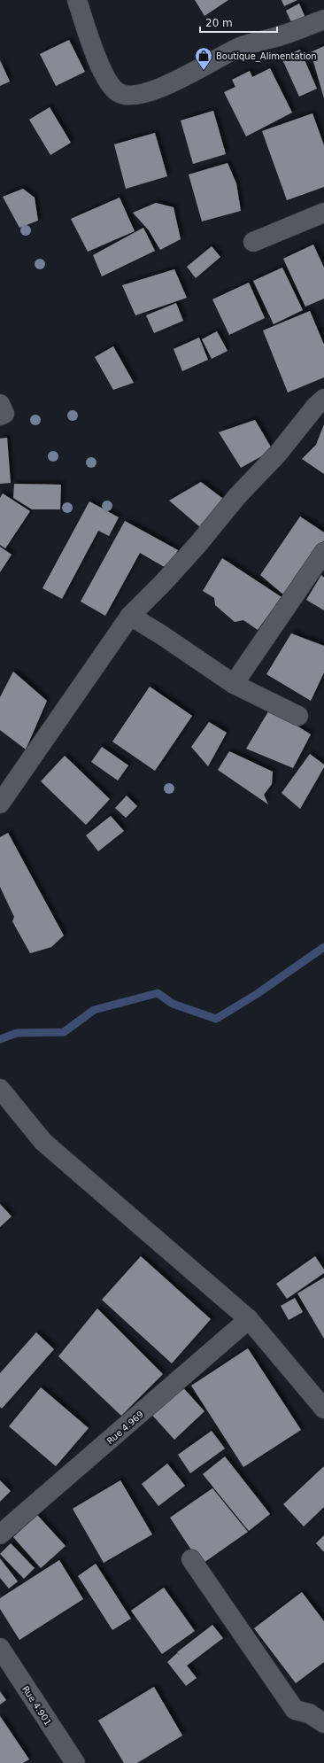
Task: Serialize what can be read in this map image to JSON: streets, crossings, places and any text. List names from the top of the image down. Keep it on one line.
{"streets":{"street":["Rue 4.969","Rue 4.901"]},"places":{"shop":["Boutique_Alimentation"]},"scale_bar":"20 m"}
